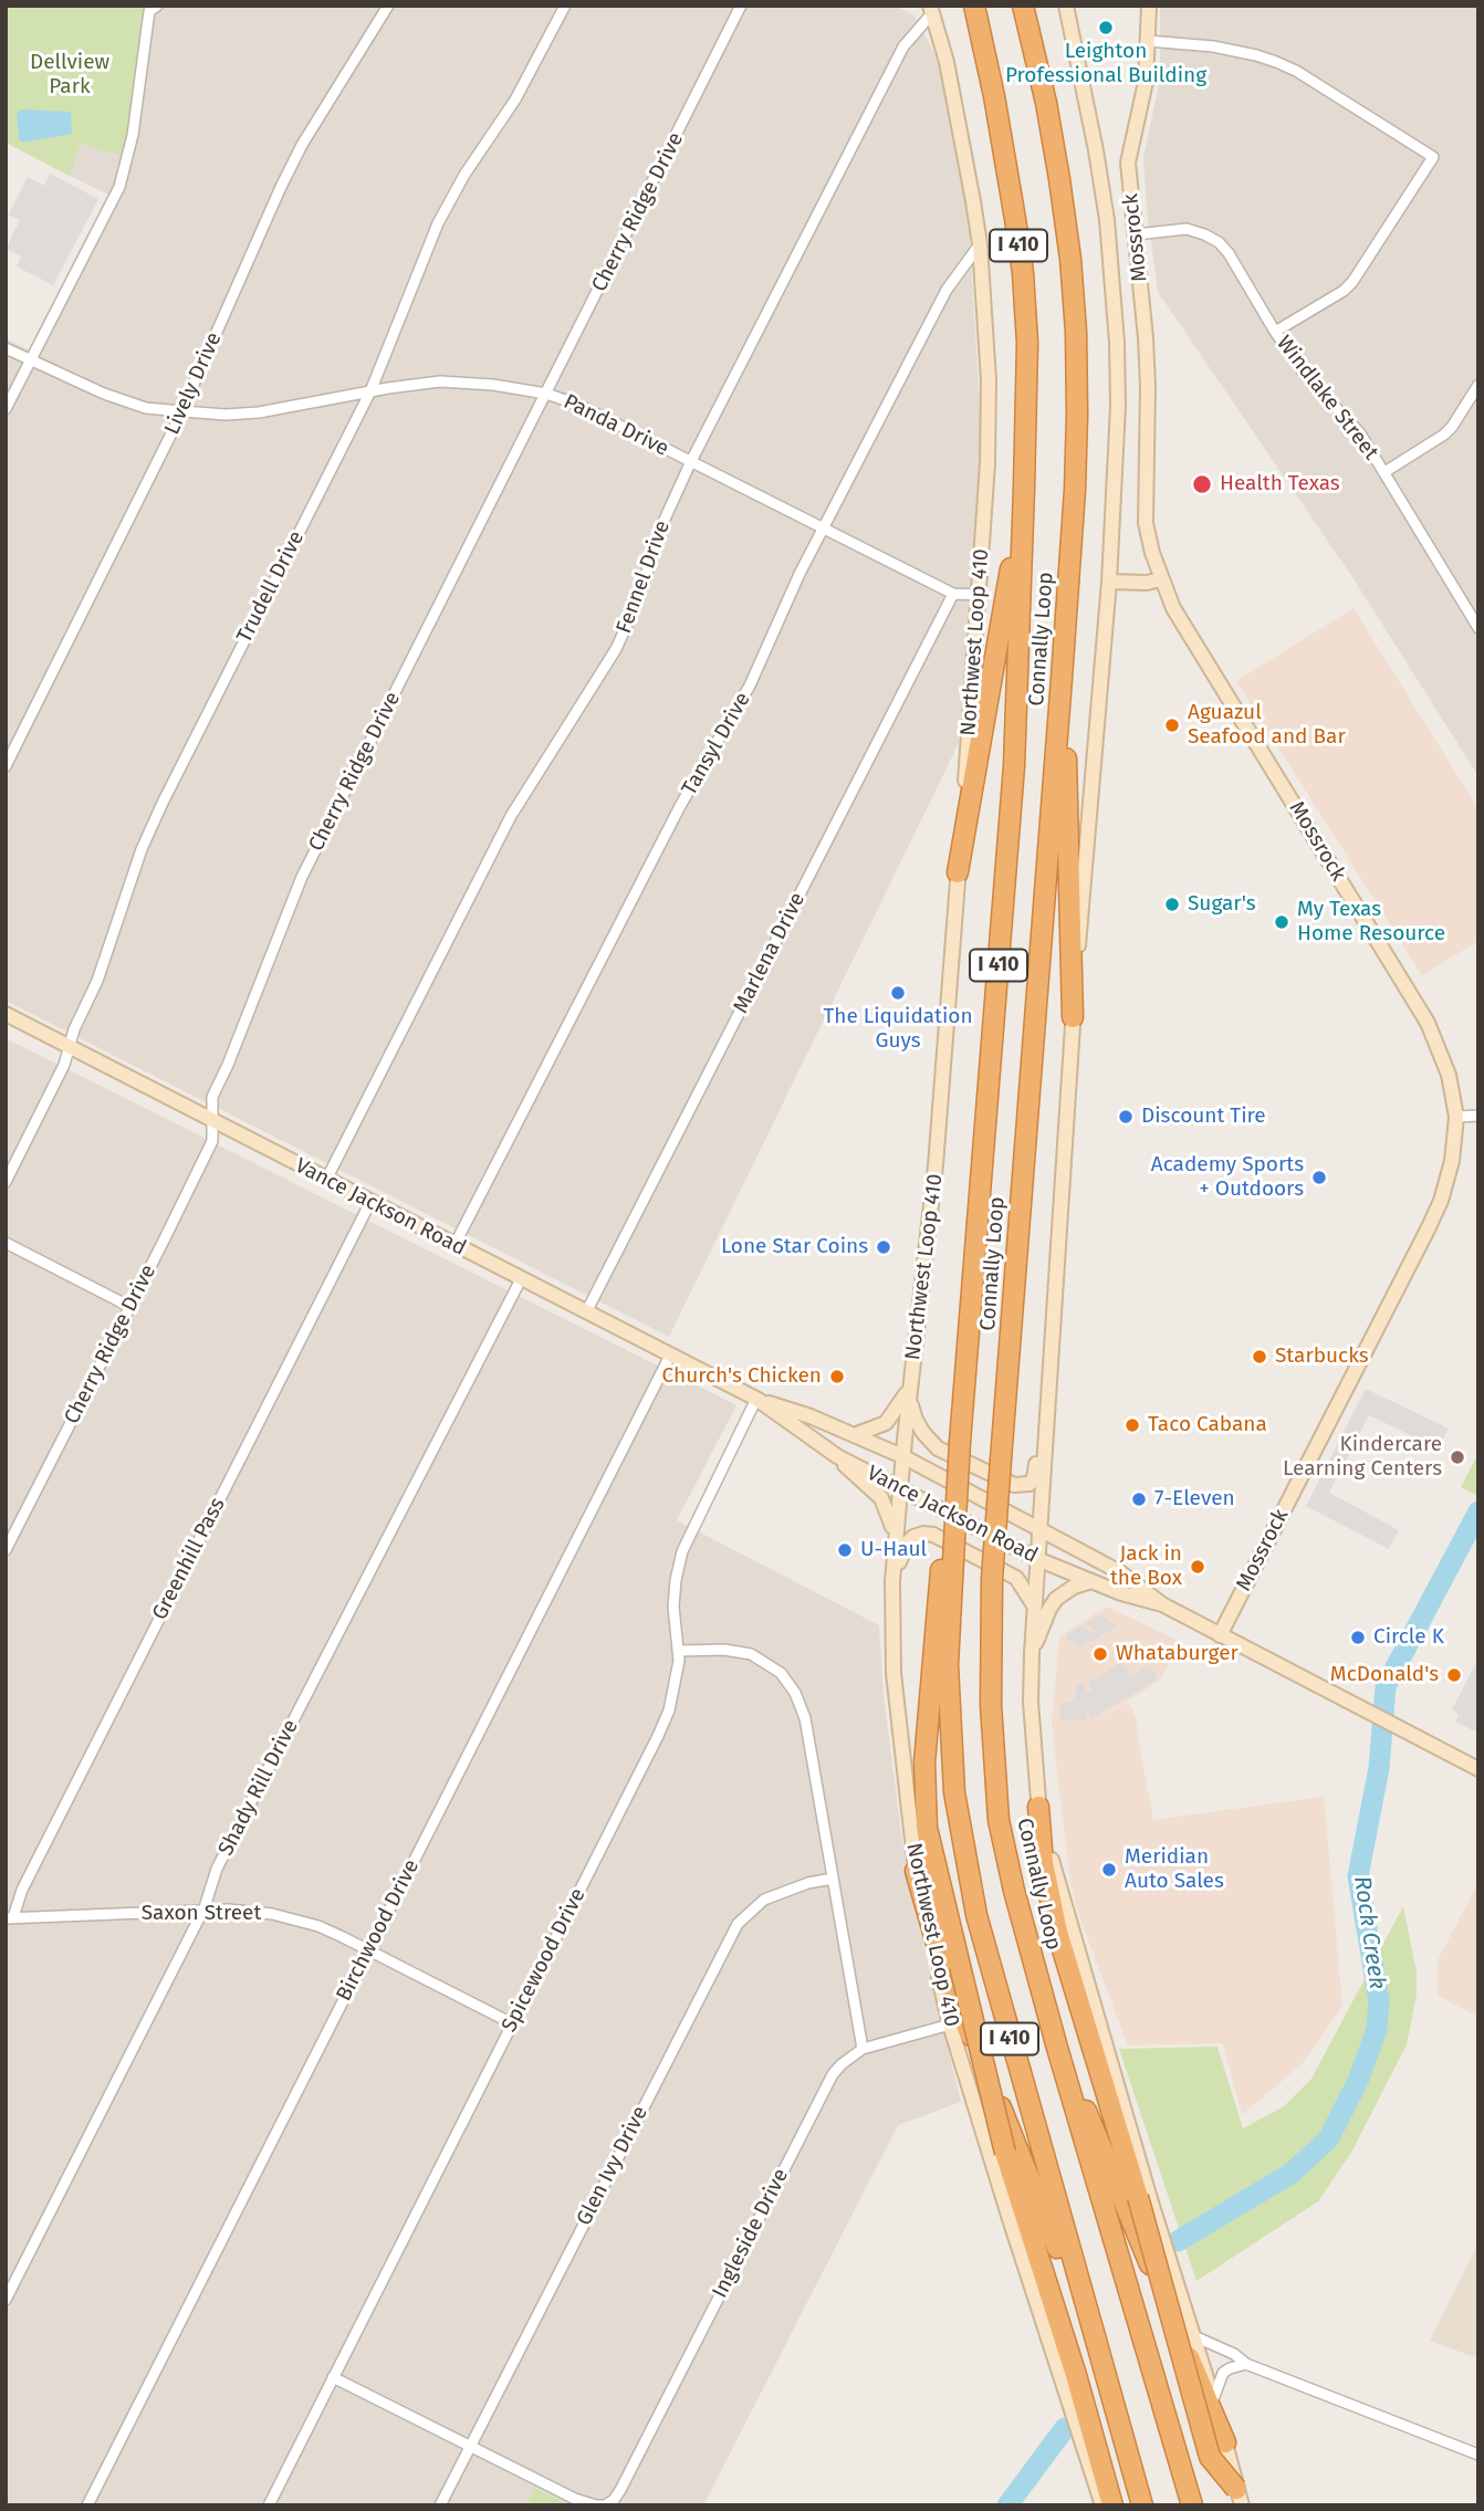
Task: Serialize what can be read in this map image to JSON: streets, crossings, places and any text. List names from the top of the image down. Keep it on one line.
{"streets":{"highway":["I 410","Connally Loop"],"main road":["Mossrock","Northwest Loop 410","Vance Jackson Road"],"street":["Cherry Ridge Drive","Lively Drive","Windlake Street","Panda Drive","Fennel Drive","Trudell Drive","Tansyl Drive","Marlena Drive","Greenhill Pass","Shady Rill Drive","Saxon Street","Birchwood Drive","Spicewood Drive","Glen Ivy Drive","Ingleside Drive"]},"crossings":[["Cherry Ridge Drive","Panda Drive"],["Cherry Ridge Drive","Vance Jackson Road"],["Mossrock","Windlake Street"],["Mossrock","Vance Jackson Road"],["I 410","Connally Loop"],["Lively Drive","Panda Drive"],["Panda Drive","Fennel Drive"],["Panda Drive","Trudell Drive"],["Panda Drive","Northwest Loop 410"],["Panda Drive","Tansyl Drive"],["Panda Drive","Marlena Drive"],["Fennel Drive","Northwest Loop 410"],["Fennel Drive","Vance Jackson Road"],["Trudell Drive","Vance Jackson Road"],["Northwest Loop 410","Tansyl Drive"],["Northwest Loop 410","Vance Jackson Road"],["Northwest Loop 410","Ingleside Drive"],["Tansyl Drive","Vance Jackson Road"],["Marlena Drive","Vance Jackson Road"],["Vance Jackson Road","Greenhill Pass"],["Vance Jackson Road","Shady Rill Drive"],["Vance Jackson Road","Birchwood Drive"],["Vance Jackson Road","Spicewood Drive"],["Greenhill Pass","Saxon Street"],["Shady Rill Drive","Saxon Street"],["Saxon Street","Birchwood Drive"],["Saxon Street","Spicewood Drive"]],"water":["Rock Creek"],"parks":["Dellview Park"],"places":["Leighton Professional Building","Health Texas","Aguazul Seafood and Bar","Sugar's","My Texas Home Resource","The Liquidation Guys","Discount Tire","Academy Sports + Outdoors","Lone Star Coins","Starbucks","Church's Chicken","Taco Cabana","Kindercare Learning Centers","7-Eleven","U-Haul","Jack in the Box","Circle K","Whataburger","McDonald's","Meridian Auto Sales"]}
